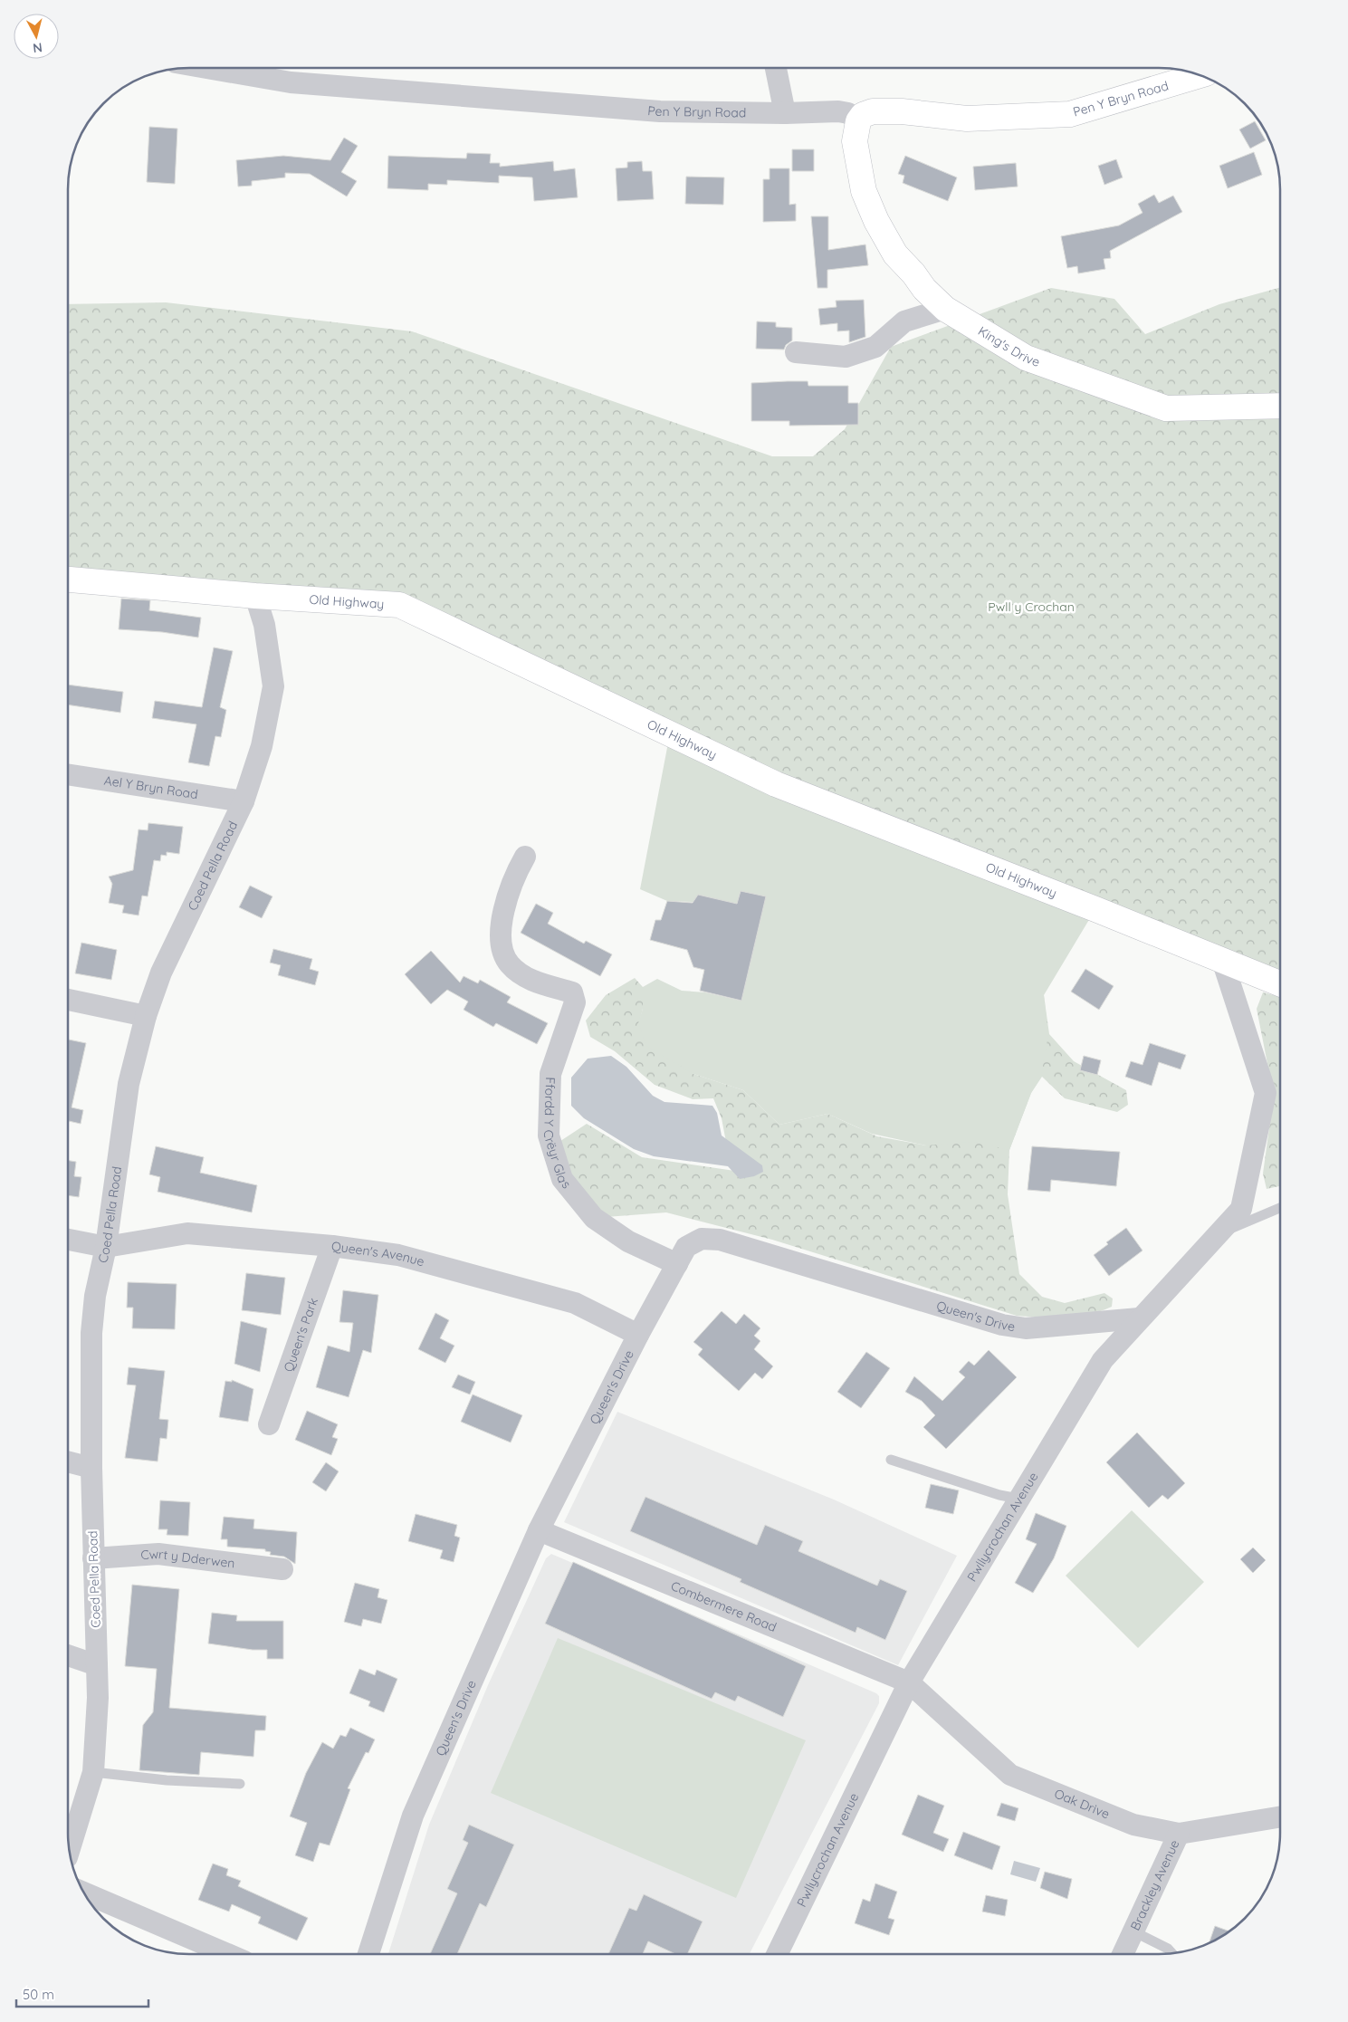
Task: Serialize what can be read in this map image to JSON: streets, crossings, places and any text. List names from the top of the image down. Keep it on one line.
{"streets":{"street":["Pen Y Bryn Road","King's Drive","Old Highway","Ael Y Bryn Road","Coed Pella Road","Ffordd Y Crëyr Glas","Queen's Avenue","Queen's Drive","Queen's Park","Pwllycrochan Avenue","Cwrt y Dderwen","Combermere Road","Oak Drive","Brackley Avenue"]},"crossings":[["Pen Y Bryn Road","King's Drive"],["Old Highway","Coed Pella Road"],["Old Highway","Pwllycrochan Avenue"],["Ael Y Bryn Road","Coed Pella Road"],["Coed Pella Road","Queen's Avenue"],["Coed Pella Road","Cwrt y Dderwen"],["Ffordd Y Crëyr Glas","Queen's Drive"],["Queen's Avenue","Queen's Drive"],["Queen's Avenue","Queen's Park"],["Queen's Drive","Pwllycrochan Avenue"],["Queen's Drive","Combermere Road"],["Pwllycrochan Avenue","Combermere Road"],["Pwllycrochan Avenue","Oak Drive"],["Combermere Road","Oak Drive"],["Oak Drive","Brackley Avenue"]],"parks":["Pwll y Crochan"],"scale_bar":"50 m","north":"bottom"}
